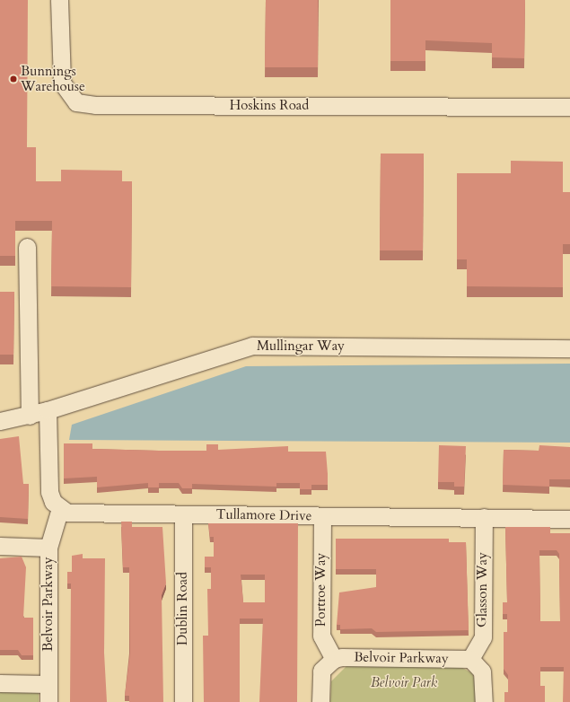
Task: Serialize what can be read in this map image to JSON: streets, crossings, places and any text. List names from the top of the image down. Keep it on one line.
{"streets":{"street":["Hoskins Road","Mullingar Way","Tullamore Drive","Portroe Way","Glasson Way","Belvoir Parkway","Dublin Road"]},"crossings":[["Tullamore Drive","Portroe Way"],["Tullamore Drive","Glasson Way"],["Tullamore Drive","Belvoir Parkway"],["Tullamore Drive","Dublin Road"],["Portroe Way","Belvoir Parkway"],["Glasson Way","Belvoir Parkway"]],"parks":["Belvoir Park"],"places":["Bunnings Warehouse"]}
